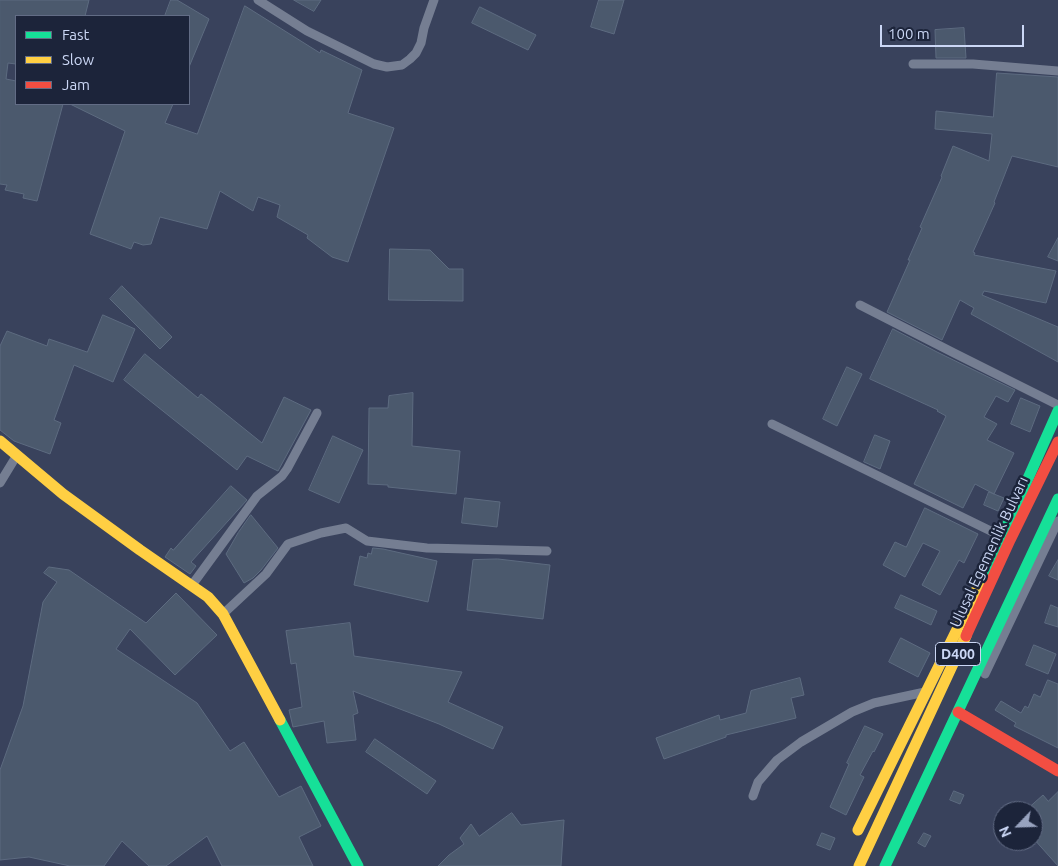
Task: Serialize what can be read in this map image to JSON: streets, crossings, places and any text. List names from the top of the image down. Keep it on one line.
{"streets":{"main road":["Ulusal Egemenlik Bulvarı","D400"]},"legend":["Fast","Slow","Jam"],"scale_bar":"100 m","north":"bottom left"}
